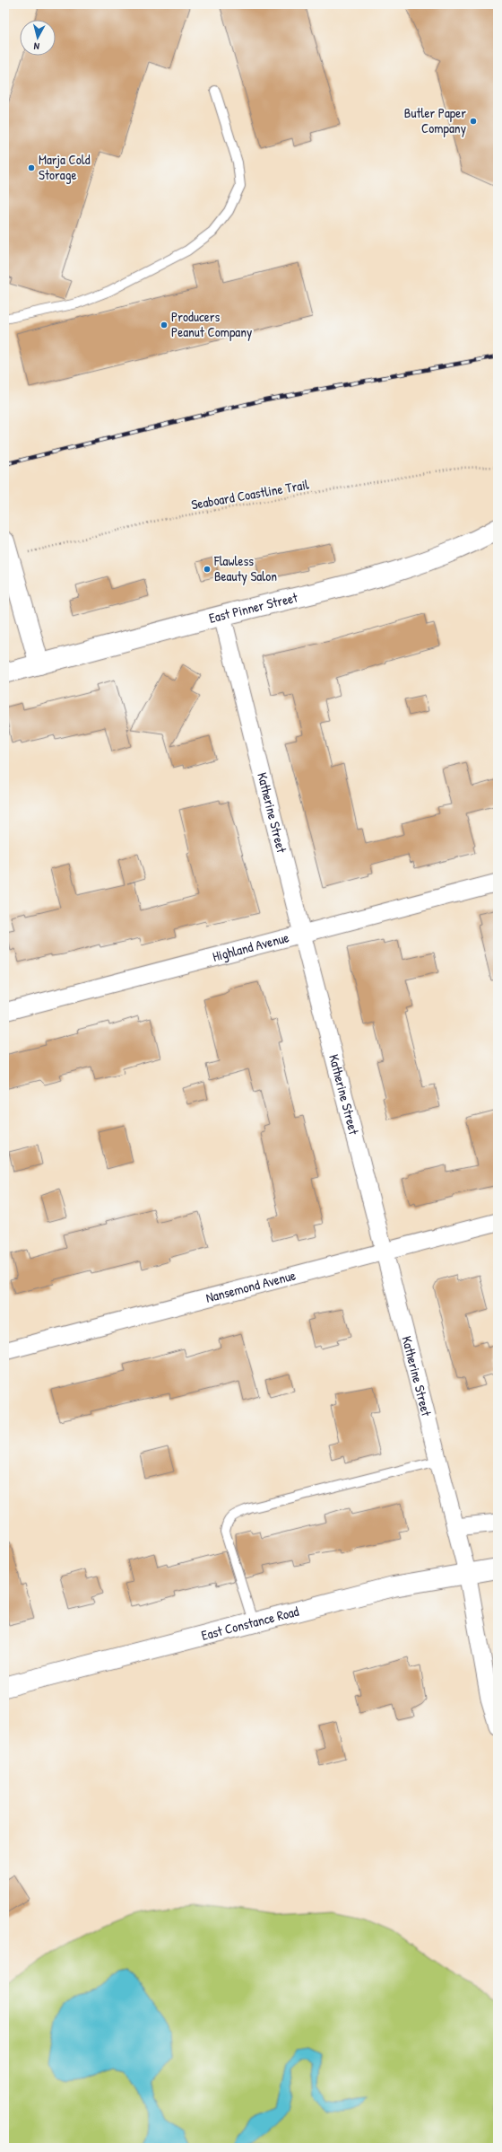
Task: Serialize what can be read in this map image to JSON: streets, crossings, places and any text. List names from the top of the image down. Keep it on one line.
{"streets":{"main road":["East Pinner Street","East Constance Road"],"street":["Katherine Street","Highland Avenue","Nansemond Avenue"],"path":["Seaboard Coastline Trail"]},"crossings":[["East Pinner Street","Katherine Street"],["Katherine Street","Highland Avenue"],["Katherine Street","Nansemond Avenue"],["Katherine Street","East Constance Road"]],"places":["Butler Paper Company","Marja Cold Storage","Producers Peanut Company","Flawless Beauty Salon"],"north":"bottom"}
